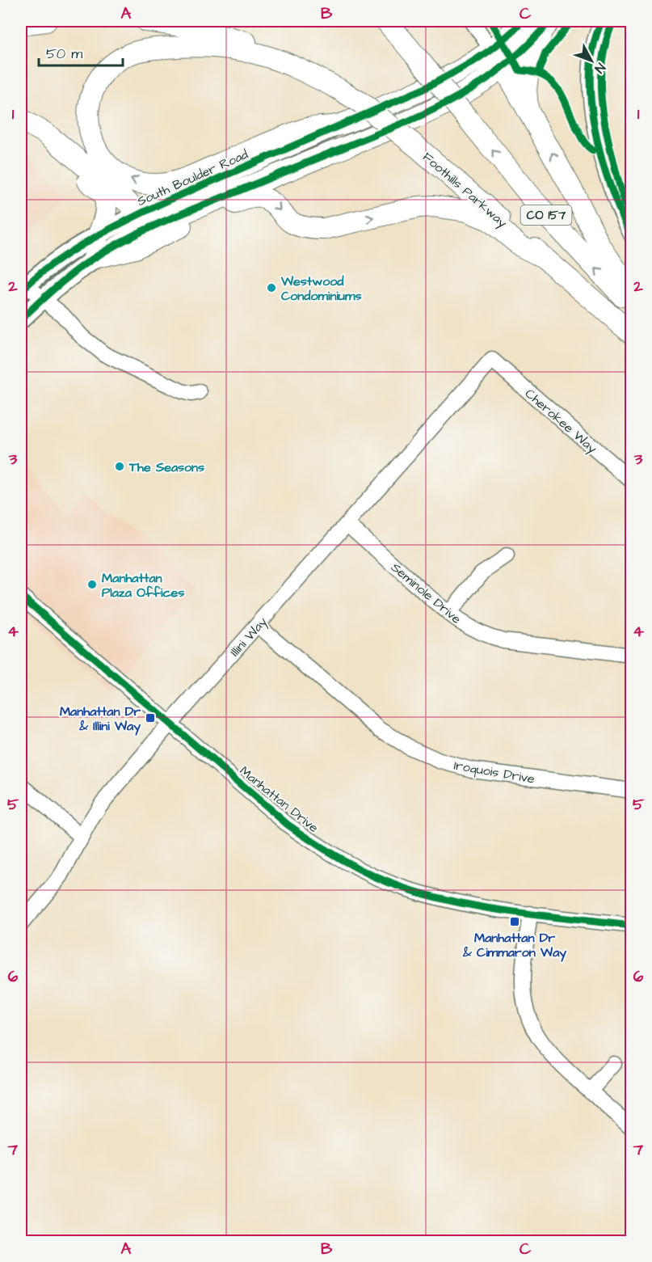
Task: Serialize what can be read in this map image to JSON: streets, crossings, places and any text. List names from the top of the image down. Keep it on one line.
{"streets":{"highway":["South Boulder Road","Foothills Parkway","CO 157"],"street":["Cherokee Way","Seminole Drive","Illini Way","Iroquois Drive","Manhattan Drive"]},"crossings":[["Foothills Parkway","CO 157"],["Cherokee Way","Illini Way"],["Seminole Drive","Illini Way"],["Illini Way","Iroquois Drive"],["Illini Way","Manhattan Drive"]],"places":{"other":["Westwood Condominiums","The Seasons","Manhattan Plaza Offices"],"transit":["Manhattan Dr & Illini Way","Manhattan Dr & Cimmaron Way"]},"scale_bar":"50 m","north":"bottom right","grid":{"columns":["A","B","C"],"rows":["1","2","3","4","5","6","7"]}}
